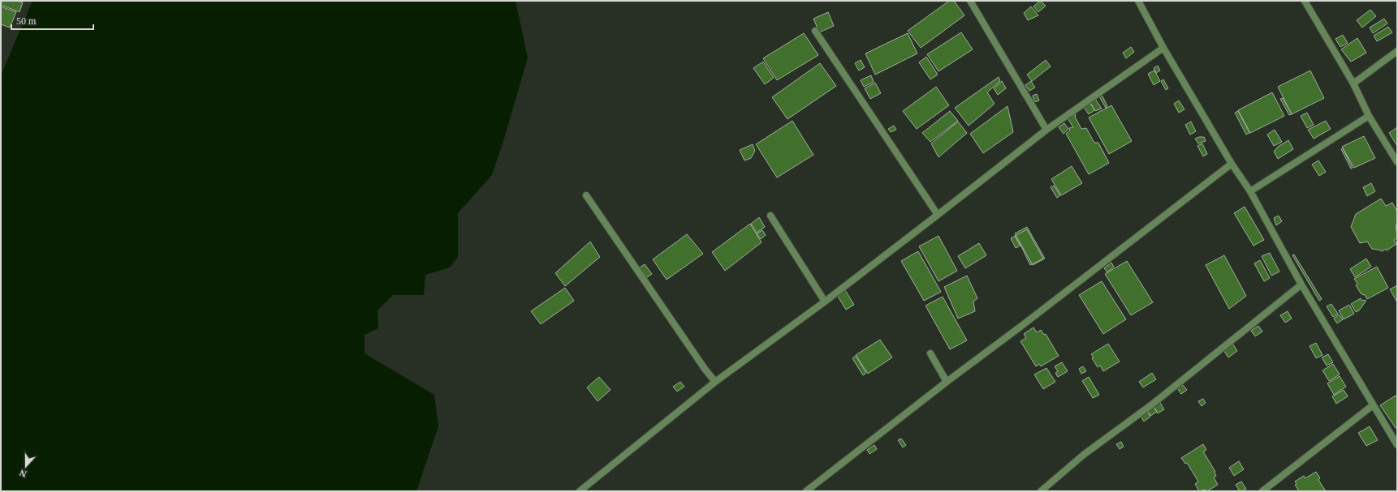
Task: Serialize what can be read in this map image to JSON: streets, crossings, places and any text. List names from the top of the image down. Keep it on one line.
{"scale_bar":"50 m","north":"bottom"}
